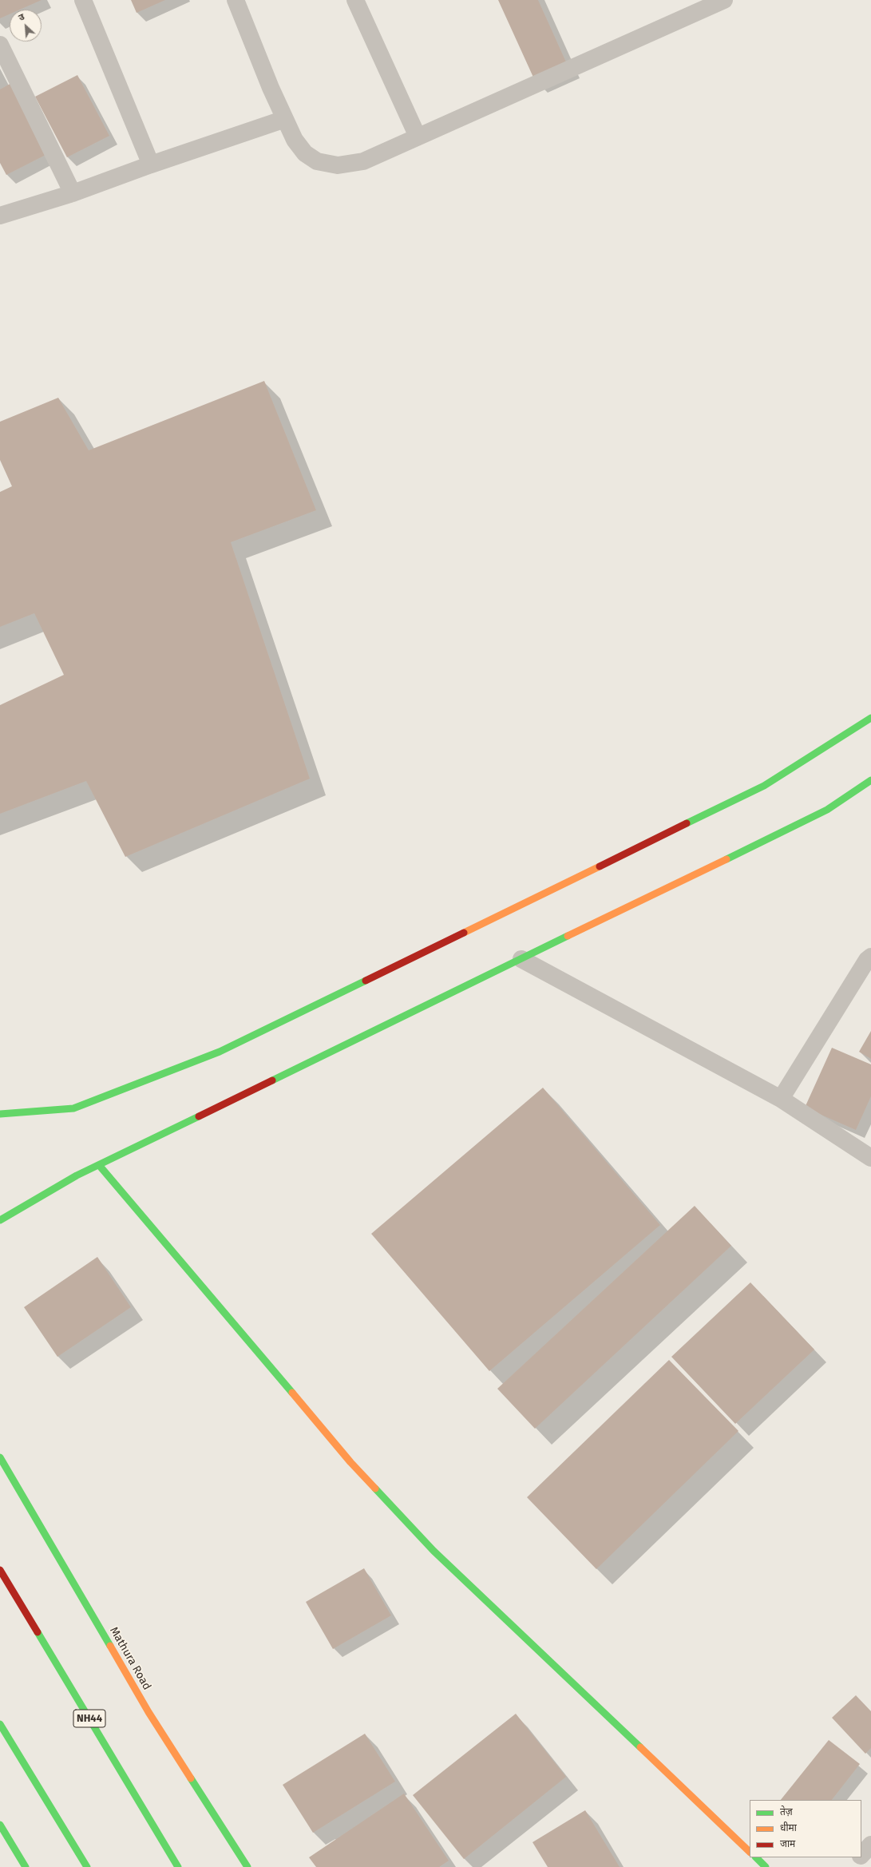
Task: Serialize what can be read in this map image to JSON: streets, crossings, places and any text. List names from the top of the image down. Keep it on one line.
{"streets":{"main road":["Mathura Road","NH44"]},"legend":["तेज़","धीमा","जाम"],"north":"top left"}
